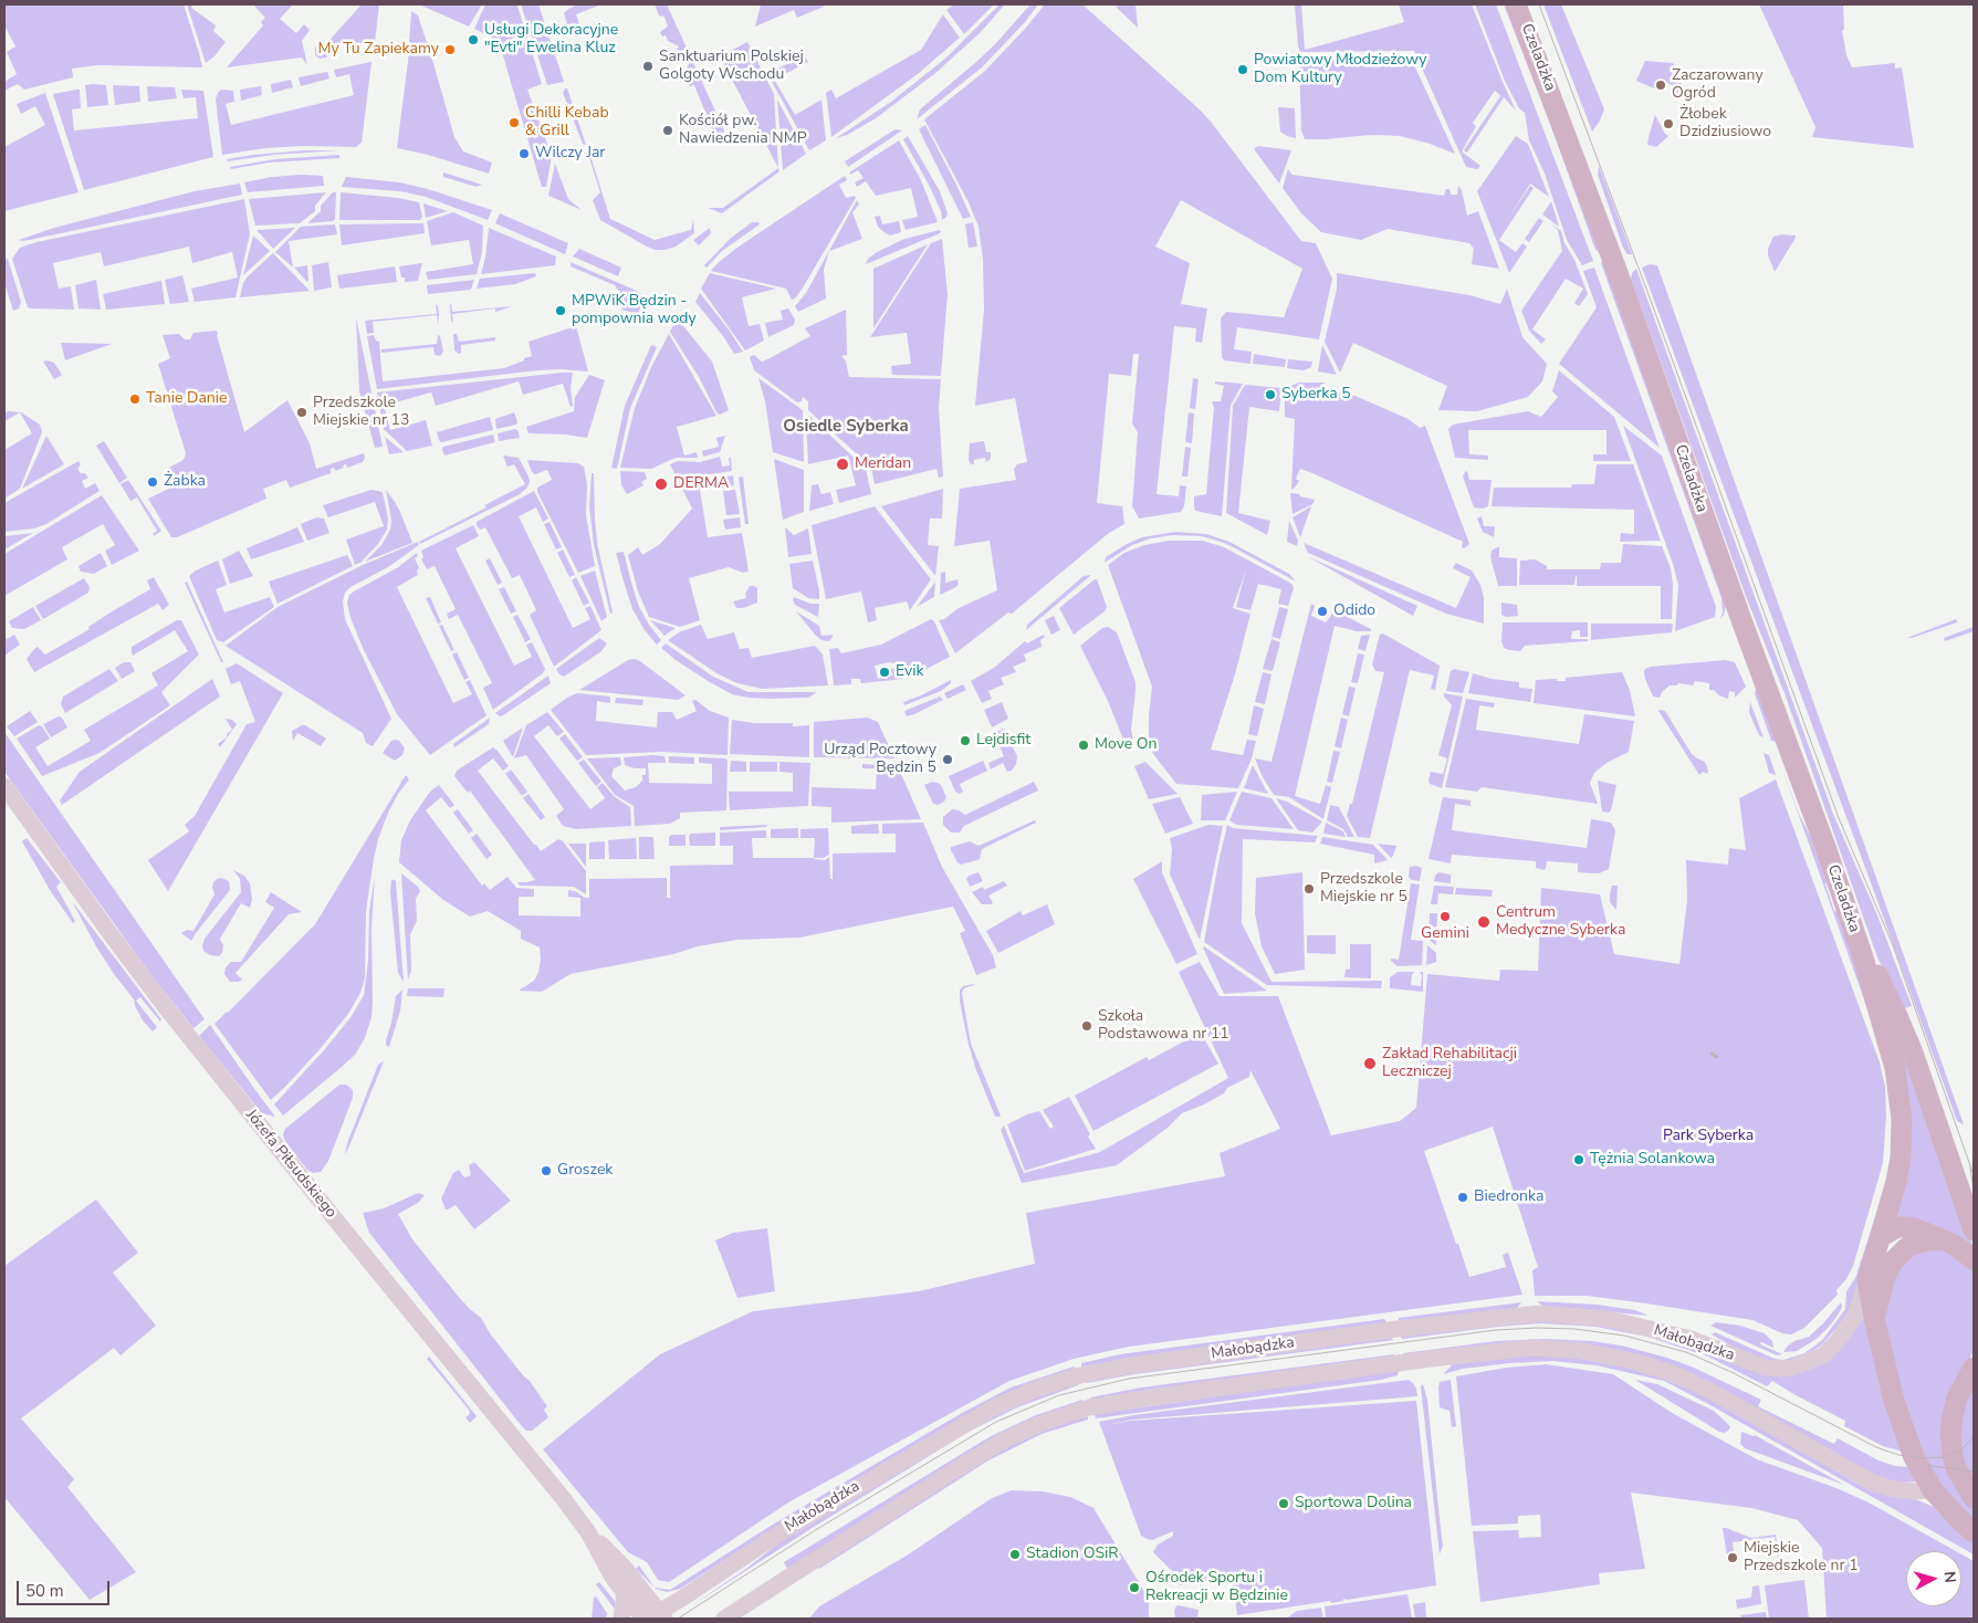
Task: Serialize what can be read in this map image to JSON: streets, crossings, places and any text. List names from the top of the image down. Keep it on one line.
{"streets":{"main road":["Czeladzka"],"street":["Józefa Piłsudskiego","Małobądzka"]},"crossings":[["Czeladzka","Małobądzka"],["Józefa Piłsudskiego","Małobądzka"]],"districts":["Osiedle Syberka"],"parks":["Park Syberka"],"places":["Usługi Dekoracyjne \"Evti\" Ewelina Kluz","My Tu Zapiekamy","Sanktuarium Polskiej Golgoty Wschodu","Powiatowy Młodzieżowy Dom Kultury","Zaczarowany Ogród","Chilli Kebab & Grill","Żłobek Dzidziusiowo","Kościół pw. Nawiedzenia NMP","Wilczy Jar","MPWiK Będzin - pompownia wody","Syberka 5","Tanie Danie","Przedszkole Miejskie nr 13","Meridan","Żabka","DERMA","Odido","Evik","Lejdisfit","Move On","Urząd Pocztowy Będzin 5","Przedszkole Miejskie nr 5","Gemini","Centrum Medyczne Syberka","Szkoła Podstawowa nr 11","Zakład Rehabilitacji Leczniczej","Tężnia Solankowa","Groszek","Biedronka","Sportowa Dolina","Stadion OSiR","Miejskie Przedszkole nr 1","Ośrodek Sportu i Rekreacji w Będzinie"],"scale_bar":"50 m","north":"right"}
